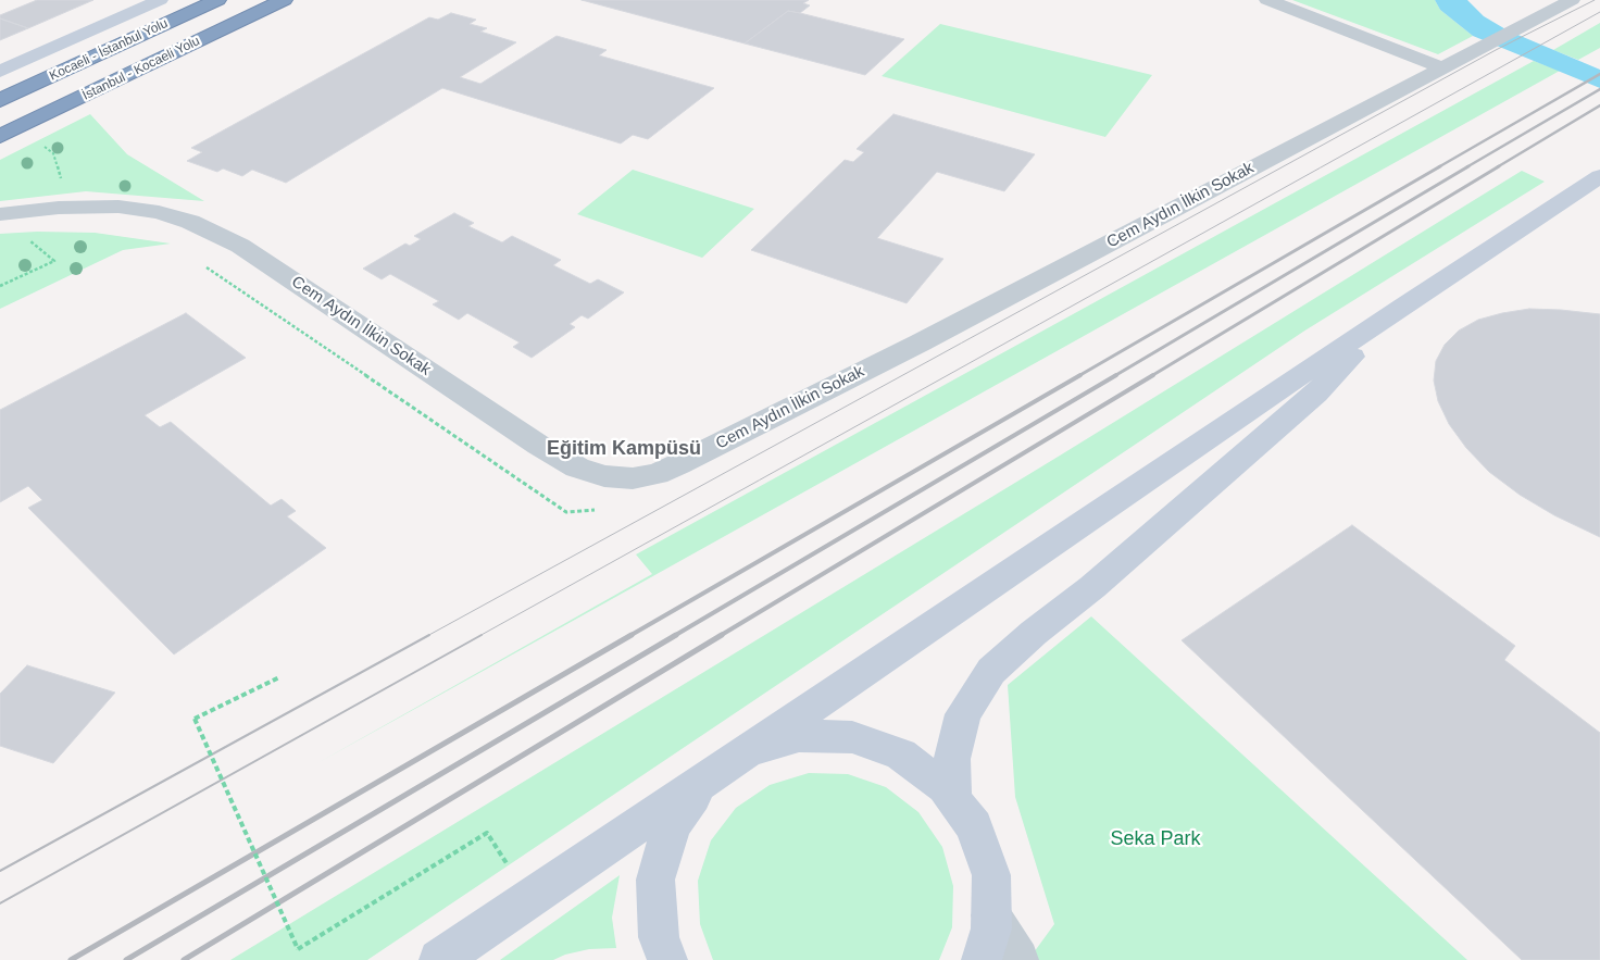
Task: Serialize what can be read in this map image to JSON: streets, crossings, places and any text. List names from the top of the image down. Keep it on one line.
{"streets":{"highway":["Kocaeli - İstanbul Yolu","İstanbul - Kocaeli Yolu"],"street":["Cem Aydın İlkin Sokak"]},"districts":["Eğitim Kampüsü"],"parks":["Seka Park"]}
